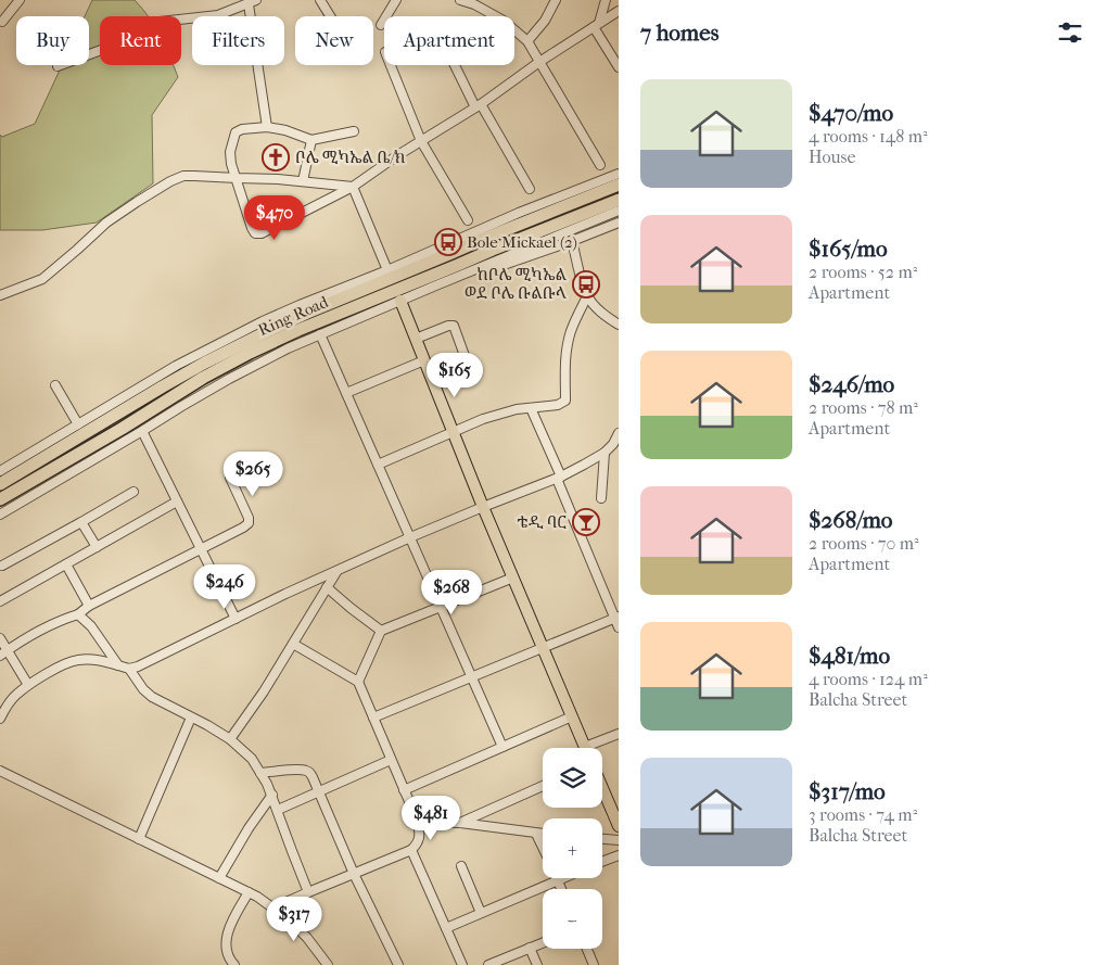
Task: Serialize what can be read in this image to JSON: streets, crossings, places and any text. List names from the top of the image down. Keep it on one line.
{"streets":{"highway":["Ring Road"]},"places":{"church":["ቦሌ ሚካኤል ቤ/ክ"],"bus stop":["Bole Mickael (2)","ከቦሌ ሚካኤል ወደ ቦሌ ቡልቡላ"],"bar":["ቴዲ ባር"]},"page":{"heading":"7 homes","chip":["Buy","Rent","Filters","New","Apartment"],"list":[{"name":"$470/mo","note":"4 rooms · 148 m² · House"},{"name":"$165/mo","note":"2 rooms · 52 m² · Apartment"},{"name":"$246/mo","note":"2 rooms · 78 m² · Apartment"},{"name":"$268/mo","note":"2 rooms · 70 m² · Apartment"},{"name":"$481/mo","note":"4 rooms · 124 m² · Balcha Street"},{"name":"$317/mo","note":"3 rooms · 74 m² · Balcha Street"}],"price":["$470","$165","$265","$246","$268","$481","$317"],"map_buttons":["+","−"]}}
